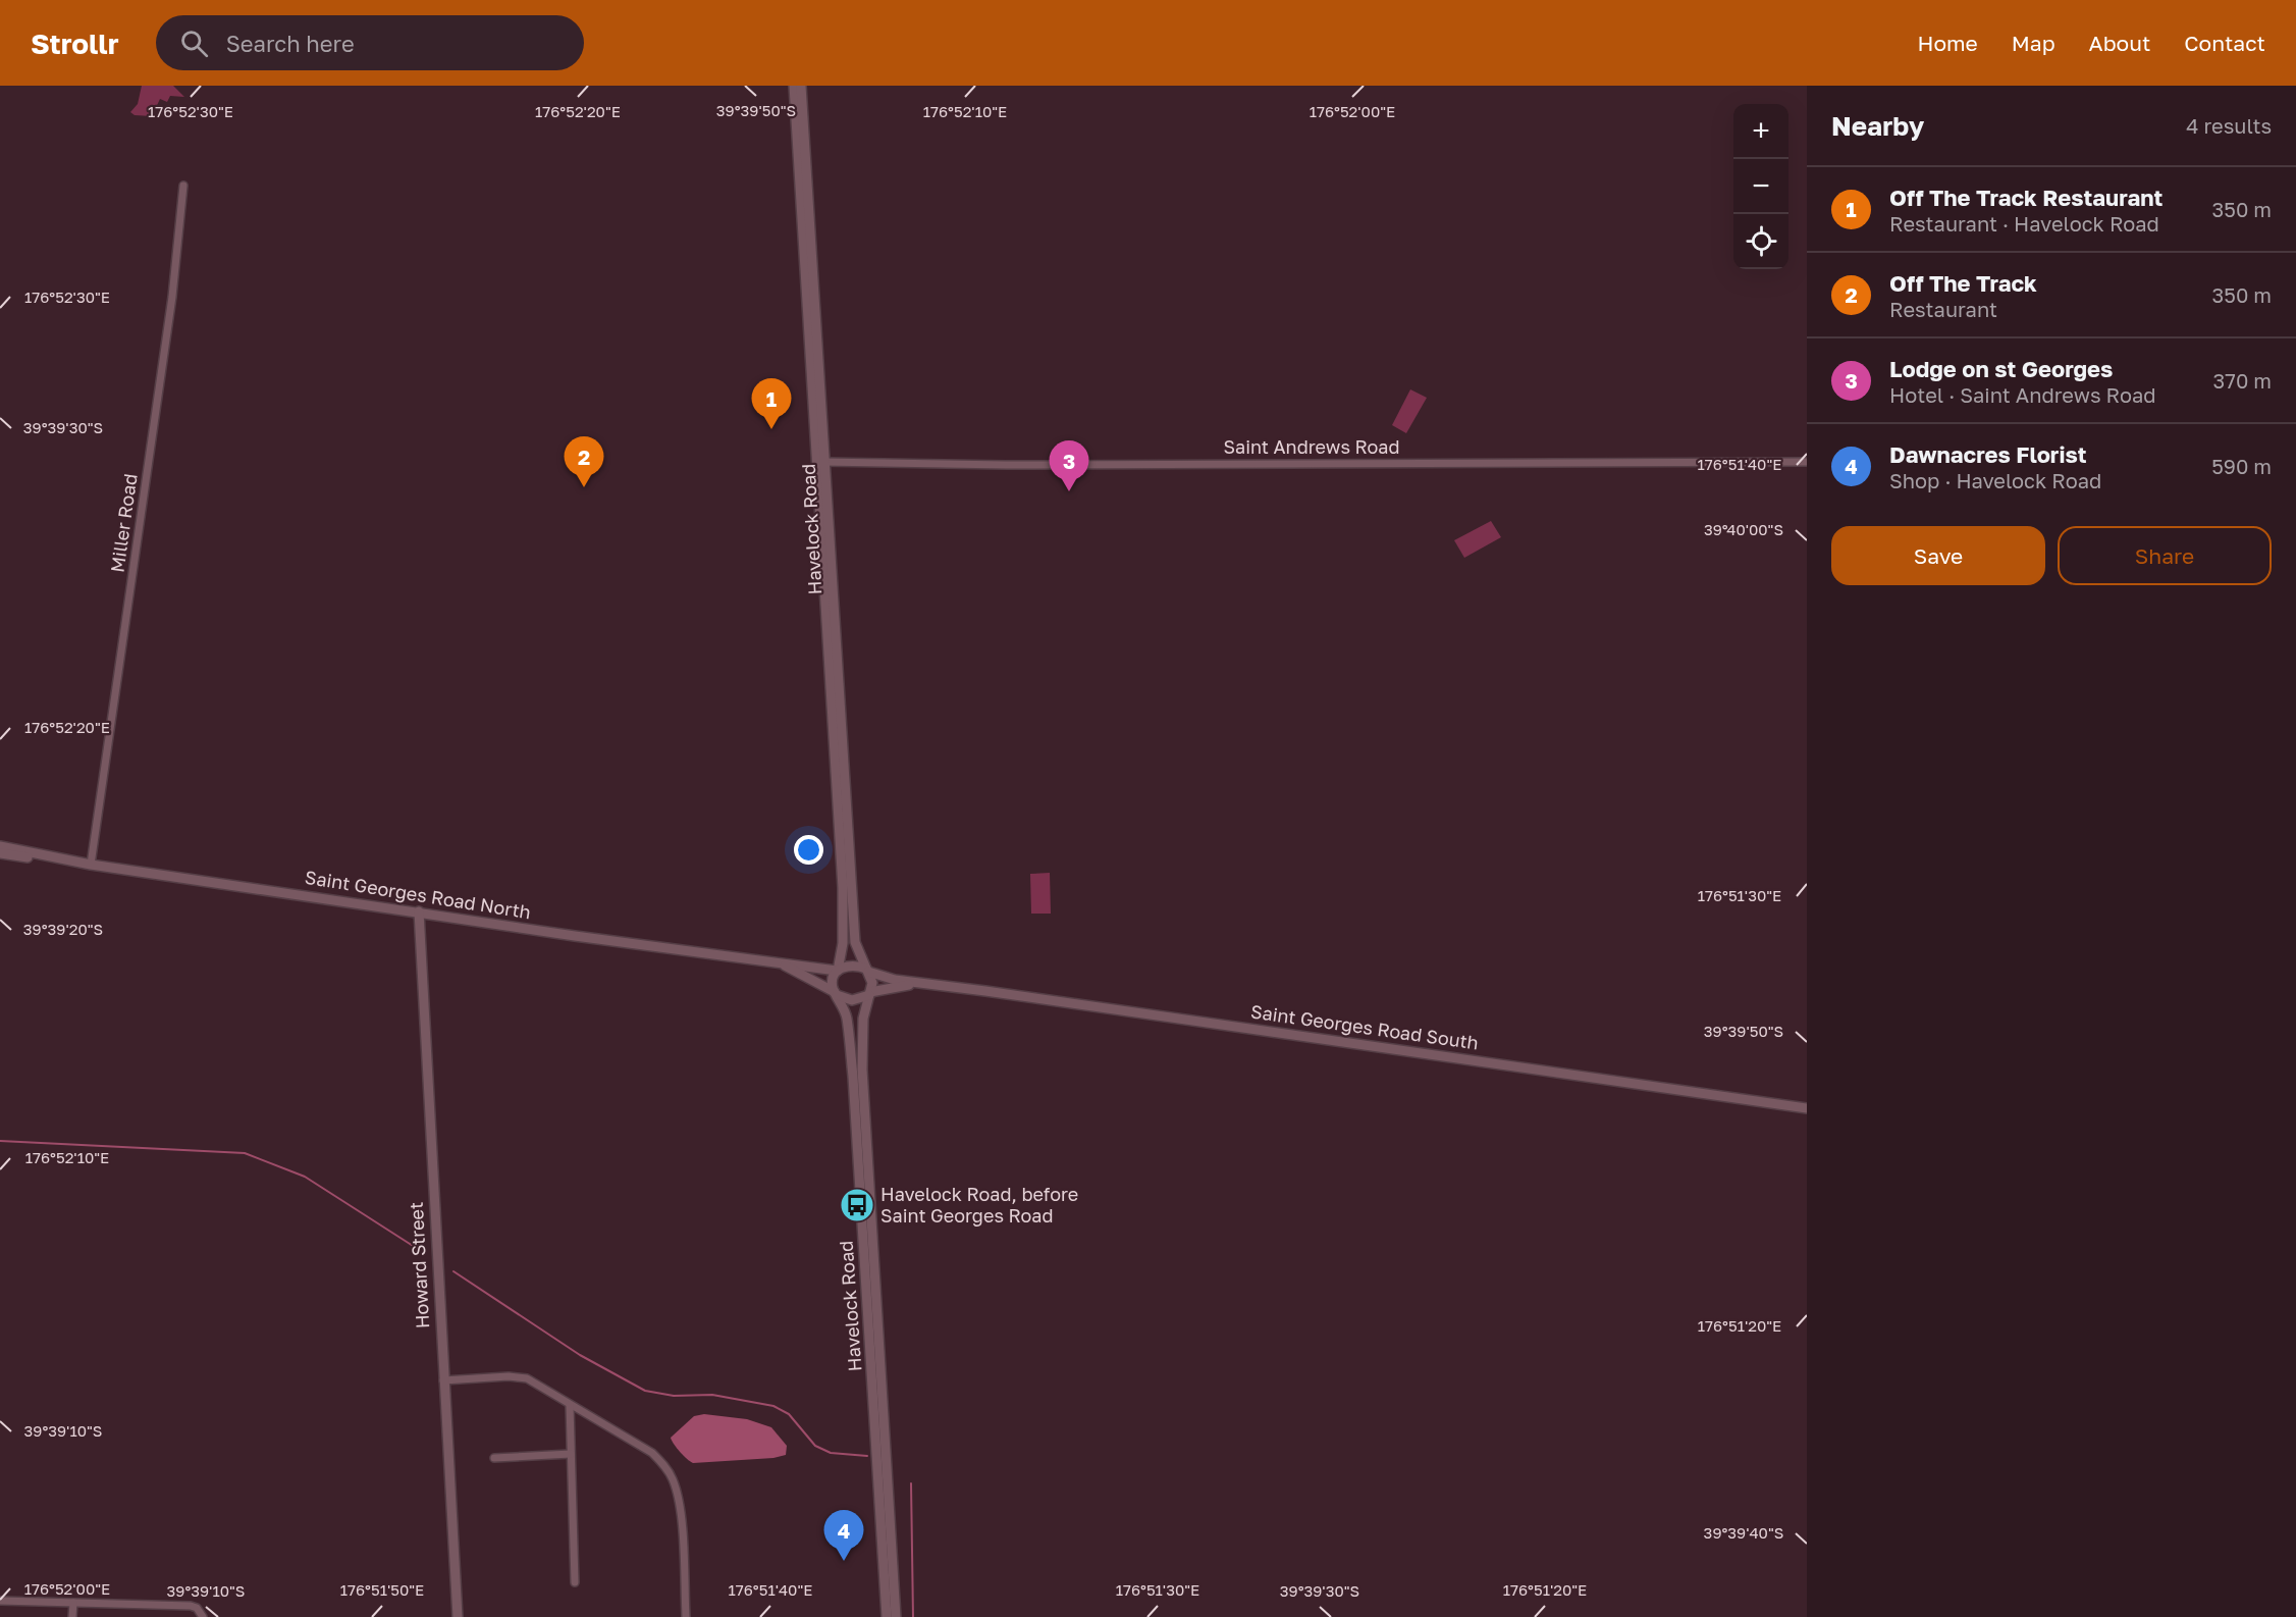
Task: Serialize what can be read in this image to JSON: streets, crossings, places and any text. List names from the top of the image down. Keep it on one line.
{"streets":{"main road":["Havelock Road","Saint Georges Road North","Saint Georges Road South","Howard Street"],"street":["Saint Andrews Road","Miller Road"]},"crossings":[["Saint Andrews Road","Havelock Road"],["Miller Road","Saint Georges Road North"],["Havelock Road","Saint Georges Road North"],["Havelock Road","Saint Georges Road South"],["Saint Georges Road North","Saint Georges Road South"],["Saint Georges Road North","Howard Street"]],"places":{"bus stop":["Havelock Road, before Saint Georges Road"]},"page":{"header":"Strollr","search":"Search here","nav":["Home","Map","About","Contact"],"heading":["Nearby","4 results"],"map_buttons":["+","−"],"list":[{"mark":"1","name":"Off The Track Restaurant","note":"Restaurant · Havelock Road","value":"350 m"},{"mark":"2","name":"Off The Track","note":"Restaurant","value":"350 m"},{"mark":"3","name":"Lodge on st Georges","note":"Hotel · Saint Andrews Road","value":"370 m"},{"mark":"4","name":"Dawnacres Florist","note":"Shop · Havelock Road","value":"590 m"}],"pins":["1","2","3","4"],"buttons":["Save","Share"]},"coordinates":["39°39'50\"S","176°52'30\"E","176°52'20\"E","176°52'10\"E","176°52'00\"E","39°39'30\"S","176°51'40\"E","39°40'00\"S","176°51'30\"E","39°39'20\"S","176°51'20\"E","39°39'10\"S","39°39'40\"S","176°51'50\"E"]}
